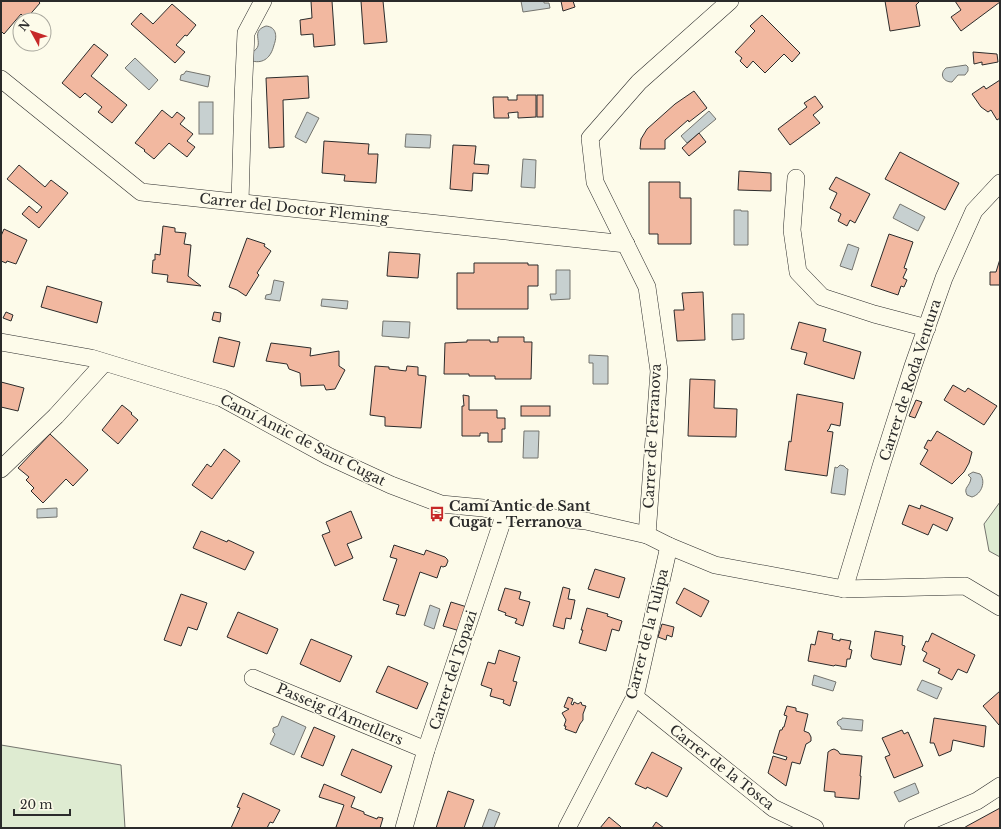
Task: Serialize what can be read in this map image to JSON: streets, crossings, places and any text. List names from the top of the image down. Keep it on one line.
{"streets":{"street":["Carrer del Doctor Fleming","Carrer de Roda Ventura","Carrer de Terranova","Camí Antic de Sant Cugat","Carrer de la Tulipa","Carrer del Topazi","Passeig d'Ametllers","Carrer de la Tosca"]},"crossings":[["Carrer del Doctor Fleming","Carrer de Terranova"],["Carrer de Roda Ventura","Camí Antic de Sant Cugat"],["Carrer de Terranova","Camí Antic de Sant Cugat"],["Camí Antic de Sant Cugat","Carrer de la Tulipa"],["Camí Antic de Sant Cugat","Carrer del Topazi"],["Carrer de la Tulipa","Carrer de la Tosca"],["Carrer del Topazi","Passeig d'Ametllers"]],"places":{"bus stop":["Camí Antic de Sant Cugat - Terranova"]},"scale_bar":"20 m","north":"top left"}
